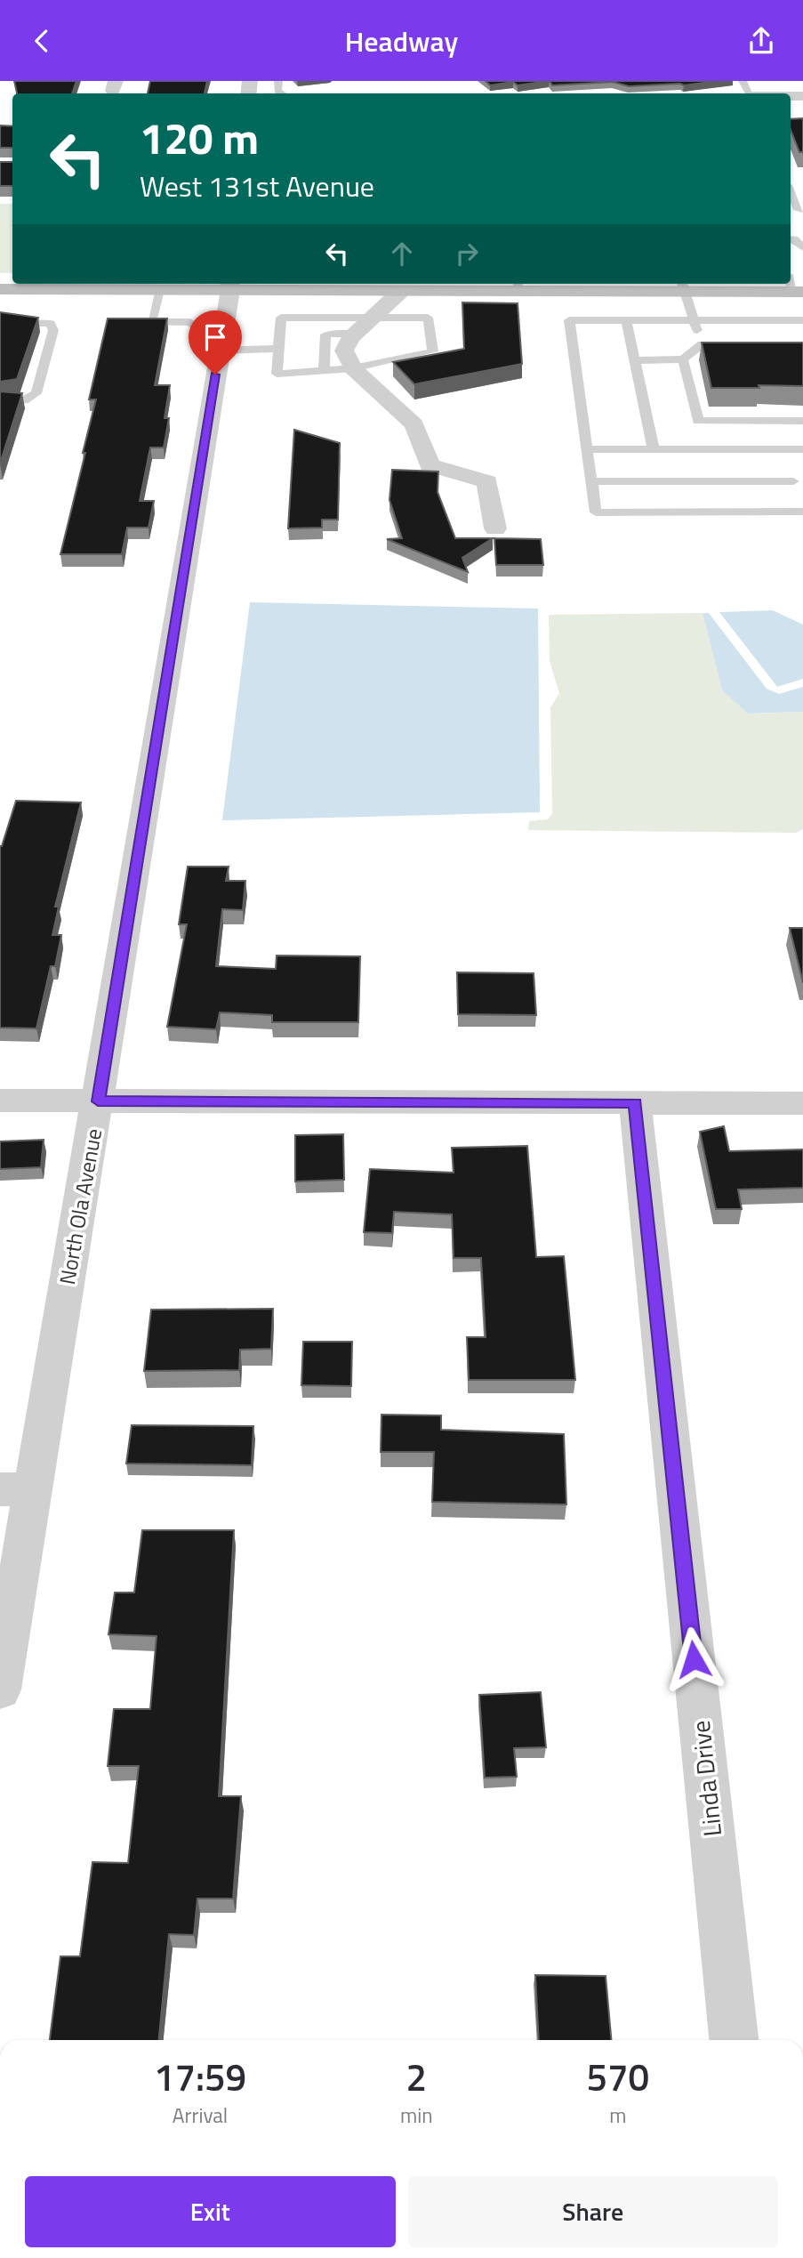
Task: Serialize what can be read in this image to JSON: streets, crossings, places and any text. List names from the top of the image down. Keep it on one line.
{"streets":{"street":["North Ola Avenue","Linda Drive"]},"page":{"header":"Headway","turn":["120 m","West 131st Avenue"],"eta":["17:59","Arrival","2","min","570","m"],"buttons":["Exit","Share"]}}
